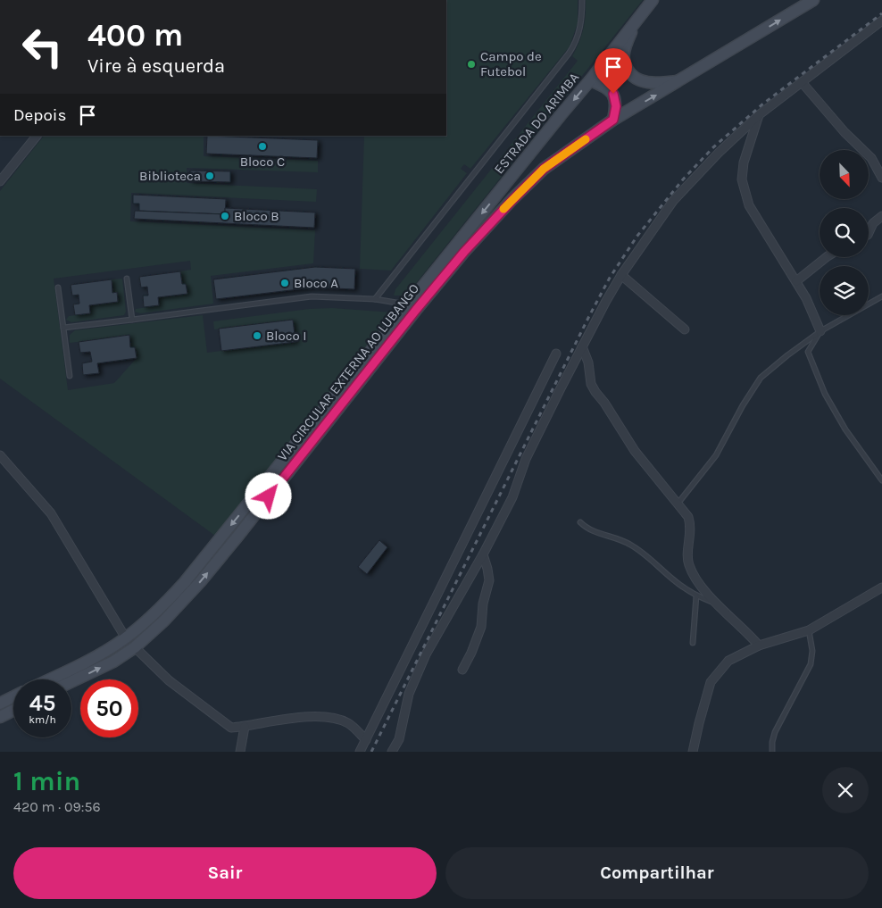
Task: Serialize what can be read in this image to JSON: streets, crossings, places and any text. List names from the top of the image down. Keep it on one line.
{"streets":{"main road":["ESTRADA DO ARIMBA","VIA CIRCULAR EXTERNA AO LUBANGO"]},"crossings":[["ESTRADA DO ARIMBA","VIA CIRCULAR EXTERNA AO LUBANGO"]],"one_way":["ESTRADA DO ARIMBA"],"places":["Campo de Futebol","Bloco C","Biblioteca","Bloco B","Bloco A","Bloco I"],"north":"bottom right","page":{"turn":["400 m","Vire à esquerda"],"then":"Depois","speed":"45 km/h","limit":"50","heading":["1 min","420 m · 09:56"],"buttons":["Sair","Compartilhar"]}}
